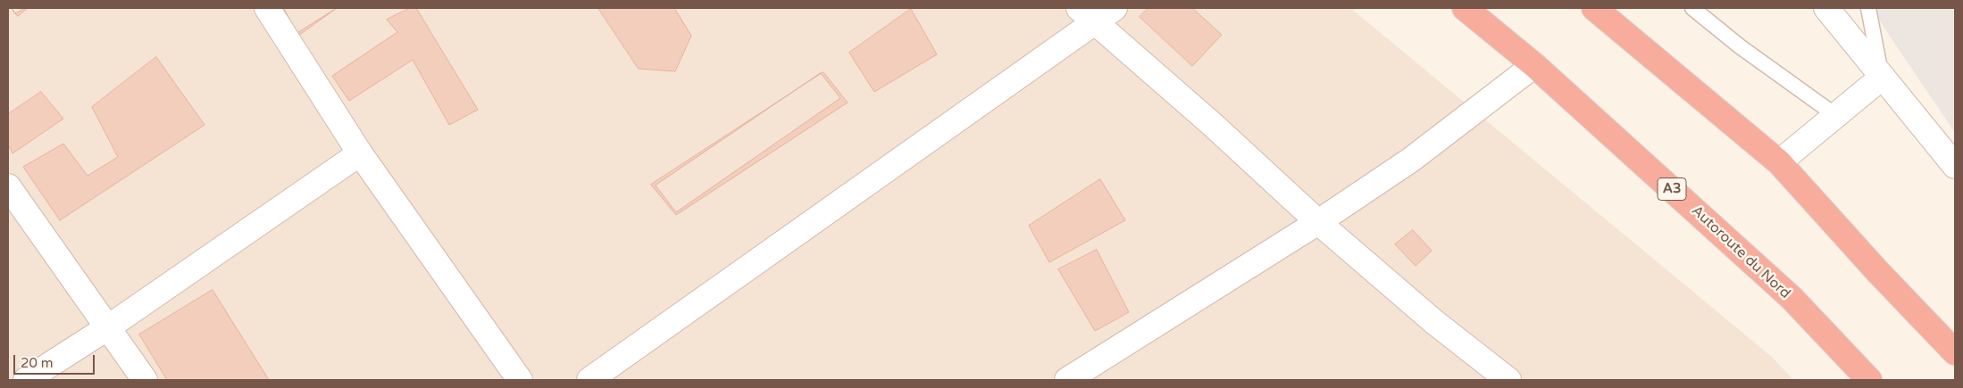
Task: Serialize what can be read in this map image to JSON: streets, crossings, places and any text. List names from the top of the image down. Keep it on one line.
{"streets":{"highway":["A3","Autoroute du Nord"]},"scale_bar":"20 m"}
